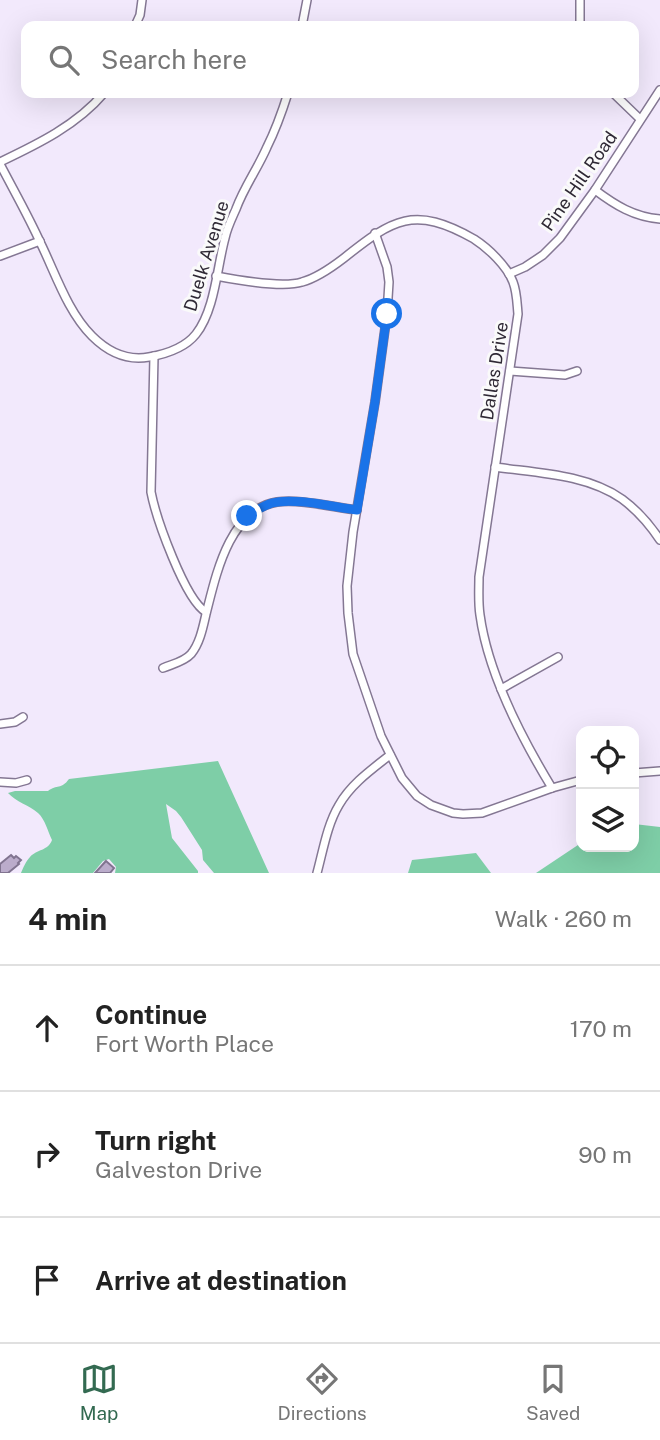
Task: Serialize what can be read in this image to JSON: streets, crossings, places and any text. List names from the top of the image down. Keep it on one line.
{"streets":{"street":["Pine Hill Road","Duelk Avenue","Dallas Drive"]},"crossings":[["Pine Hill Road","Dallas Drive"],["Duelk Avenue","Dallas Drive"]],"page":{"search":"Search here","heading":["4 min","Walk · 260 m"],"list":[["Continue","Fort Worth Place","170 m"],["Turn right","Galveston Drive","90 m"],"Arrive at destination"],"nav":["Map","Directions","Saved"]}}
